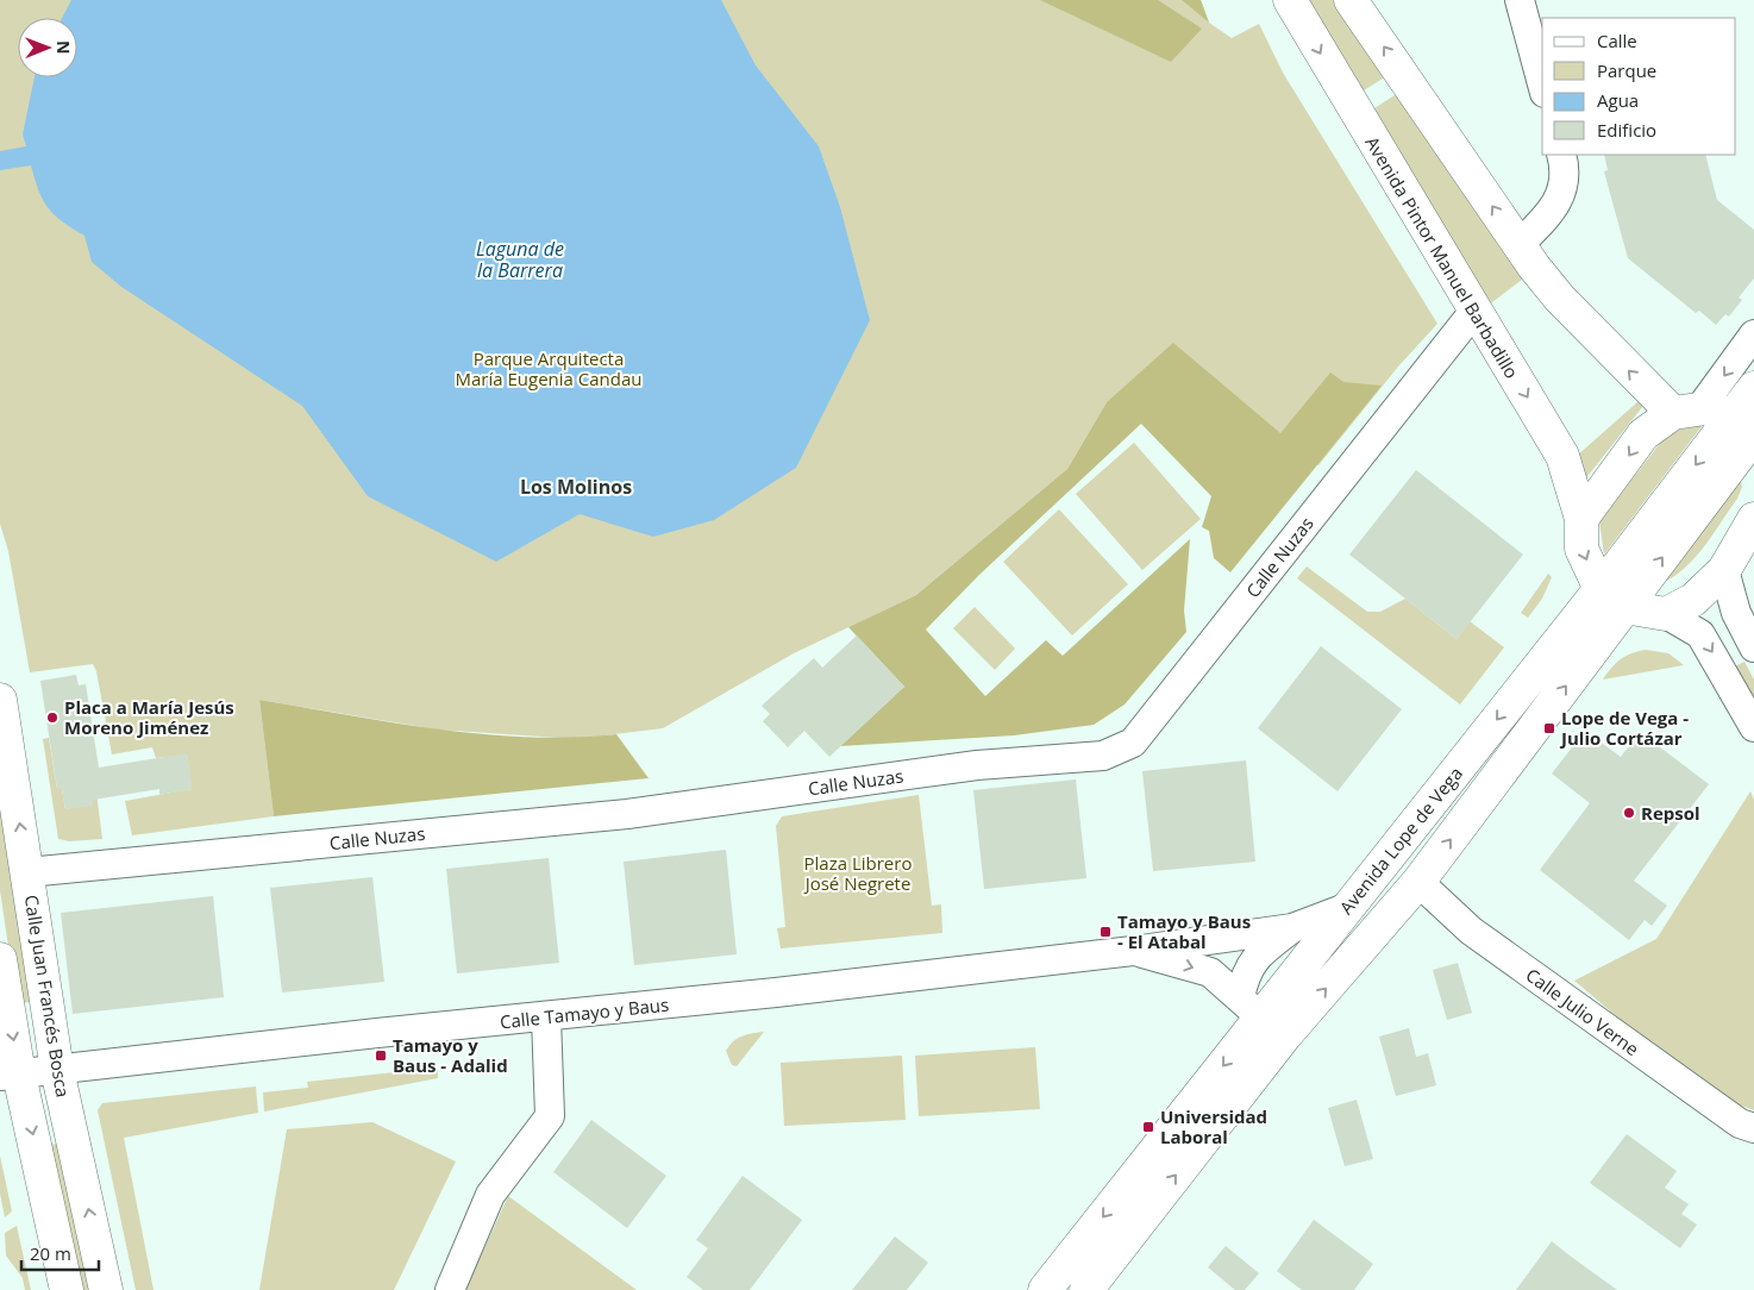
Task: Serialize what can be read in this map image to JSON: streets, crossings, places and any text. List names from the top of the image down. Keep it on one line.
{"streets":{"main road":["Avenida Pintor Manuel Barbadillo","Avenida Lope de Vega","Calle Juan Francés Bosca"],"street":["Calle Nuzas","Calle Julio Verne","Calle Tamayo y Baus"]},"crossings":[["Avenida Pintor Manuel Barbadillo","Calle Nuzas"],["Avenida Pintor Manuel Barbadillo","Avenida Lope de Vega"],["Calle Nuzas","Calle Juan Francés Bosca"],["Avenida Lope de Vega","Calle Julio Verne"],["Avenida Lope de Vega","Calle Tamayo y Baus"],["Calle Juan Francés Bosca","Calle Tamayo y Baus"]],"districts":["Los Molinos"],"water":["Laguna de la Barrera"],"parks":["Parque Arquitecta María Eugenia Candau","Plaza Librero José Negrete"],"places":{"other":["Placa a María Jesús Moreno Jiménez","Repsol"],"transit":["Lope de Vega - Julio Cortázar","Tamayo y Baus - El Atabal","Tamayo y Baus - Adalid","Universidad Laboral"]},"legend":["Calle","Parque","Agua","Edificio"],"scale_bar":"20 m","north":"right"}
